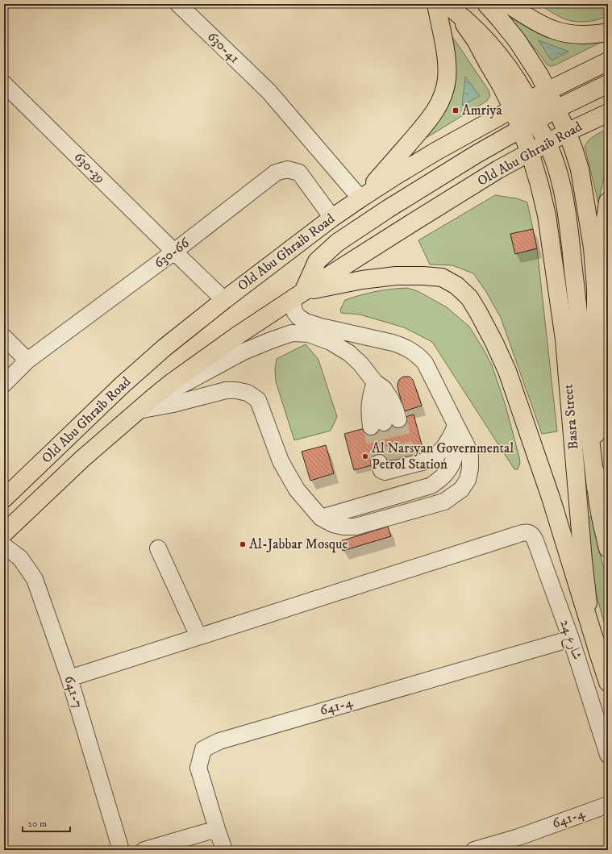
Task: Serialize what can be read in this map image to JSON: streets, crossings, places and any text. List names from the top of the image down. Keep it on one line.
{"streets":{"main road":["Old Abu Ghraib Road","Basra Street"],"street":["630-41","630-39","630-66","شارع 24","641-7","641-4"]},"crossings":[["630-41","Old Abu Ghraib Road"],["Old Abu Ghraib Road","630-39"],["Old Abu Ghraib Road","630-66"],["Old Abu Ghraib Road","Basra Street"],["630-39","630-66"],["شارع 24","641-4"]],"places":{"transit":["Amriya"],"other":["Al Narsyan Governmental Petrol Station","Al-Jabbar Mosque"]},"scale_bar":"20 m"}
